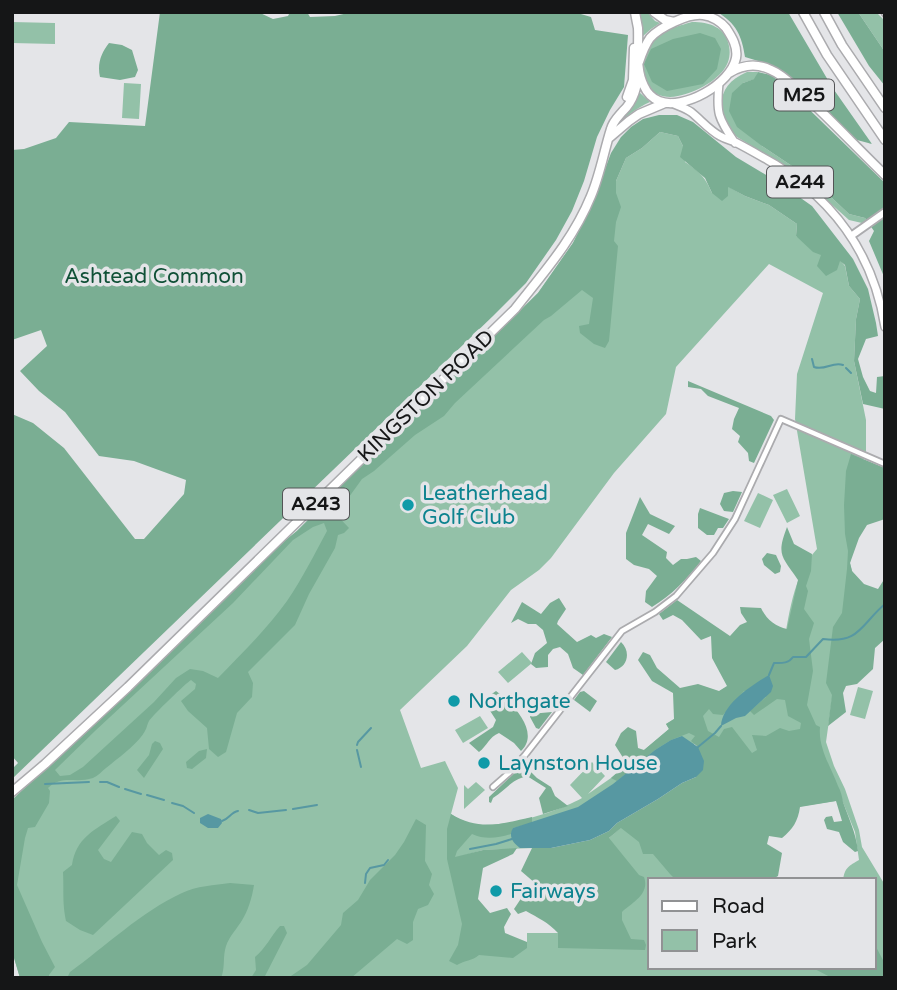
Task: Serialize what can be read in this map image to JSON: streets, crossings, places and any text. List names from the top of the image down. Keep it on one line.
{"streets":{"highway":["M25","KINGSTON ROAD","A243"],"main road":["A244"]},"crossings":[["M25","A244"],["M25","KINGSTON ROAD"],["A244","KINGSTON ROAD"]],"parks":["Ashtead Common"],"places":["Leatherhead Golf Club","Northgate","Laynston House","Fairways"],"legend":["Road","Park"]}
